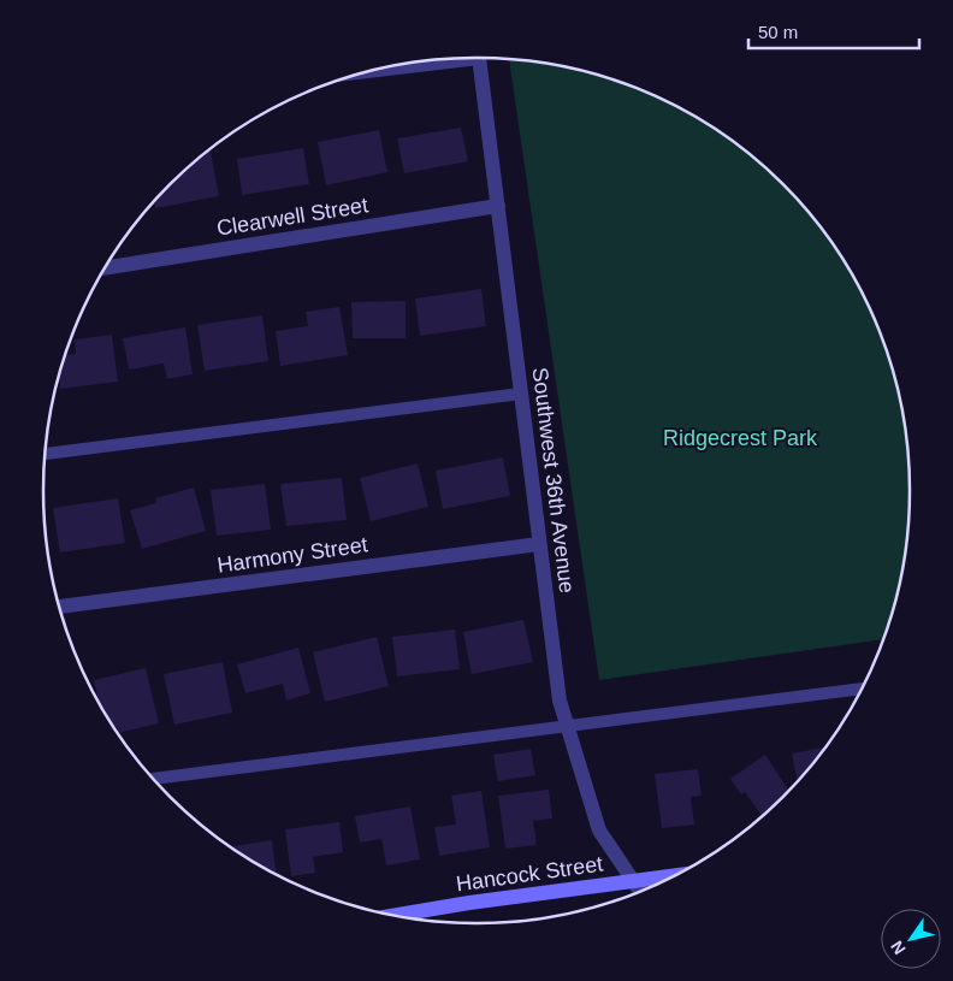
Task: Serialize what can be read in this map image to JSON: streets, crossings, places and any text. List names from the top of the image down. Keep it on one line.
{"streets":{"street":["Clearwell Street","Southwest 36th Avenue","Harmony Street","Hancock Street"]},"crossings":[["Clearwell Street","Southwest 36th Avenue"],["Southwest 36th Avenue","Harmony Street"],["Southwest 36th Avenue","Hancock Street"]],"parks":["Ridgecrest Park"],"scale_bar":"50 m","north":"bottom left"}
